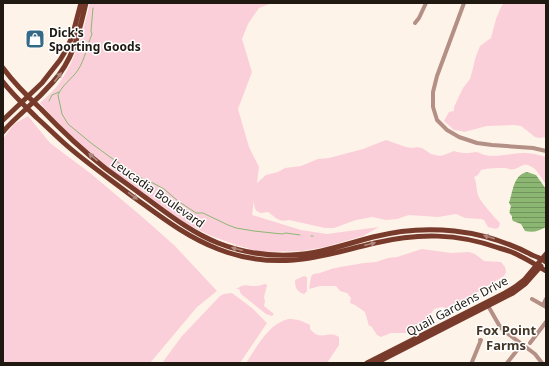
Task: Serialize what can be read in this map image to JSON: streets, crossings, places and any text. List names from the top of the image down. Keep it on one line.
{"streets":{"main road":["Leucadia Boulevard","Quail Gardens Drive"]},"crossings":[["Leucadia Boulevard","Quail Gardens Drive"]],"districts":["Fox Point Farms"],"places":{"shop":["Dick's Sporting Goods"]}}
